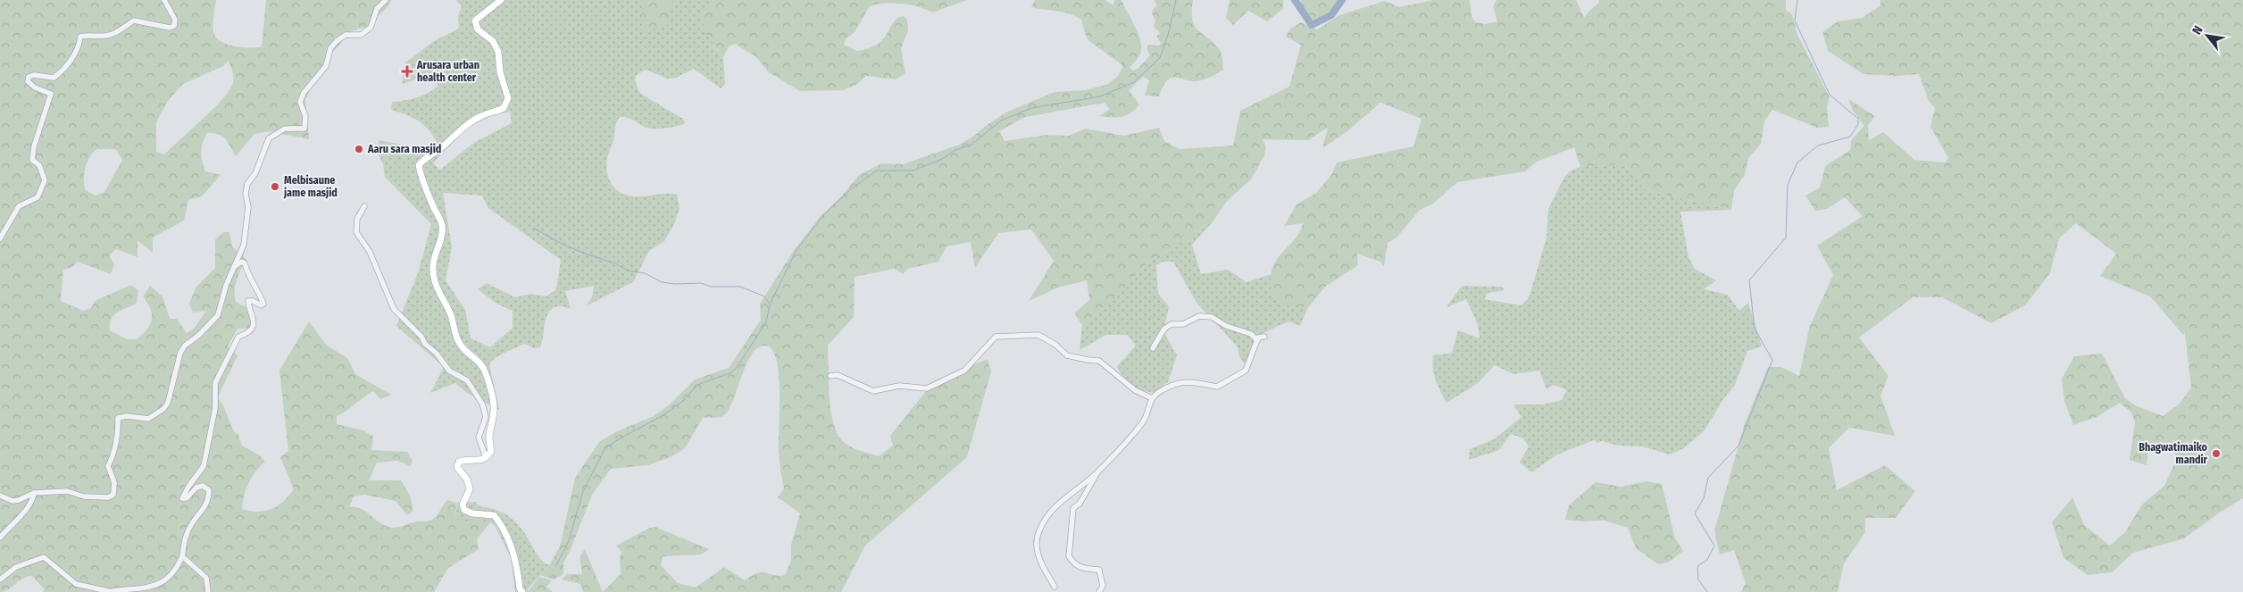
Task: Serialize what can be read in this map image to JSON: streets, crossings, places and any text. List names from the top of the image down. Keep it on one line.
{"places":{"health":["Arusara urban health center"],"other":["Aaru sara masjid","Melbisaune jame masjid","Bhagwatimaiko mandir"]},"north":"top left"}
